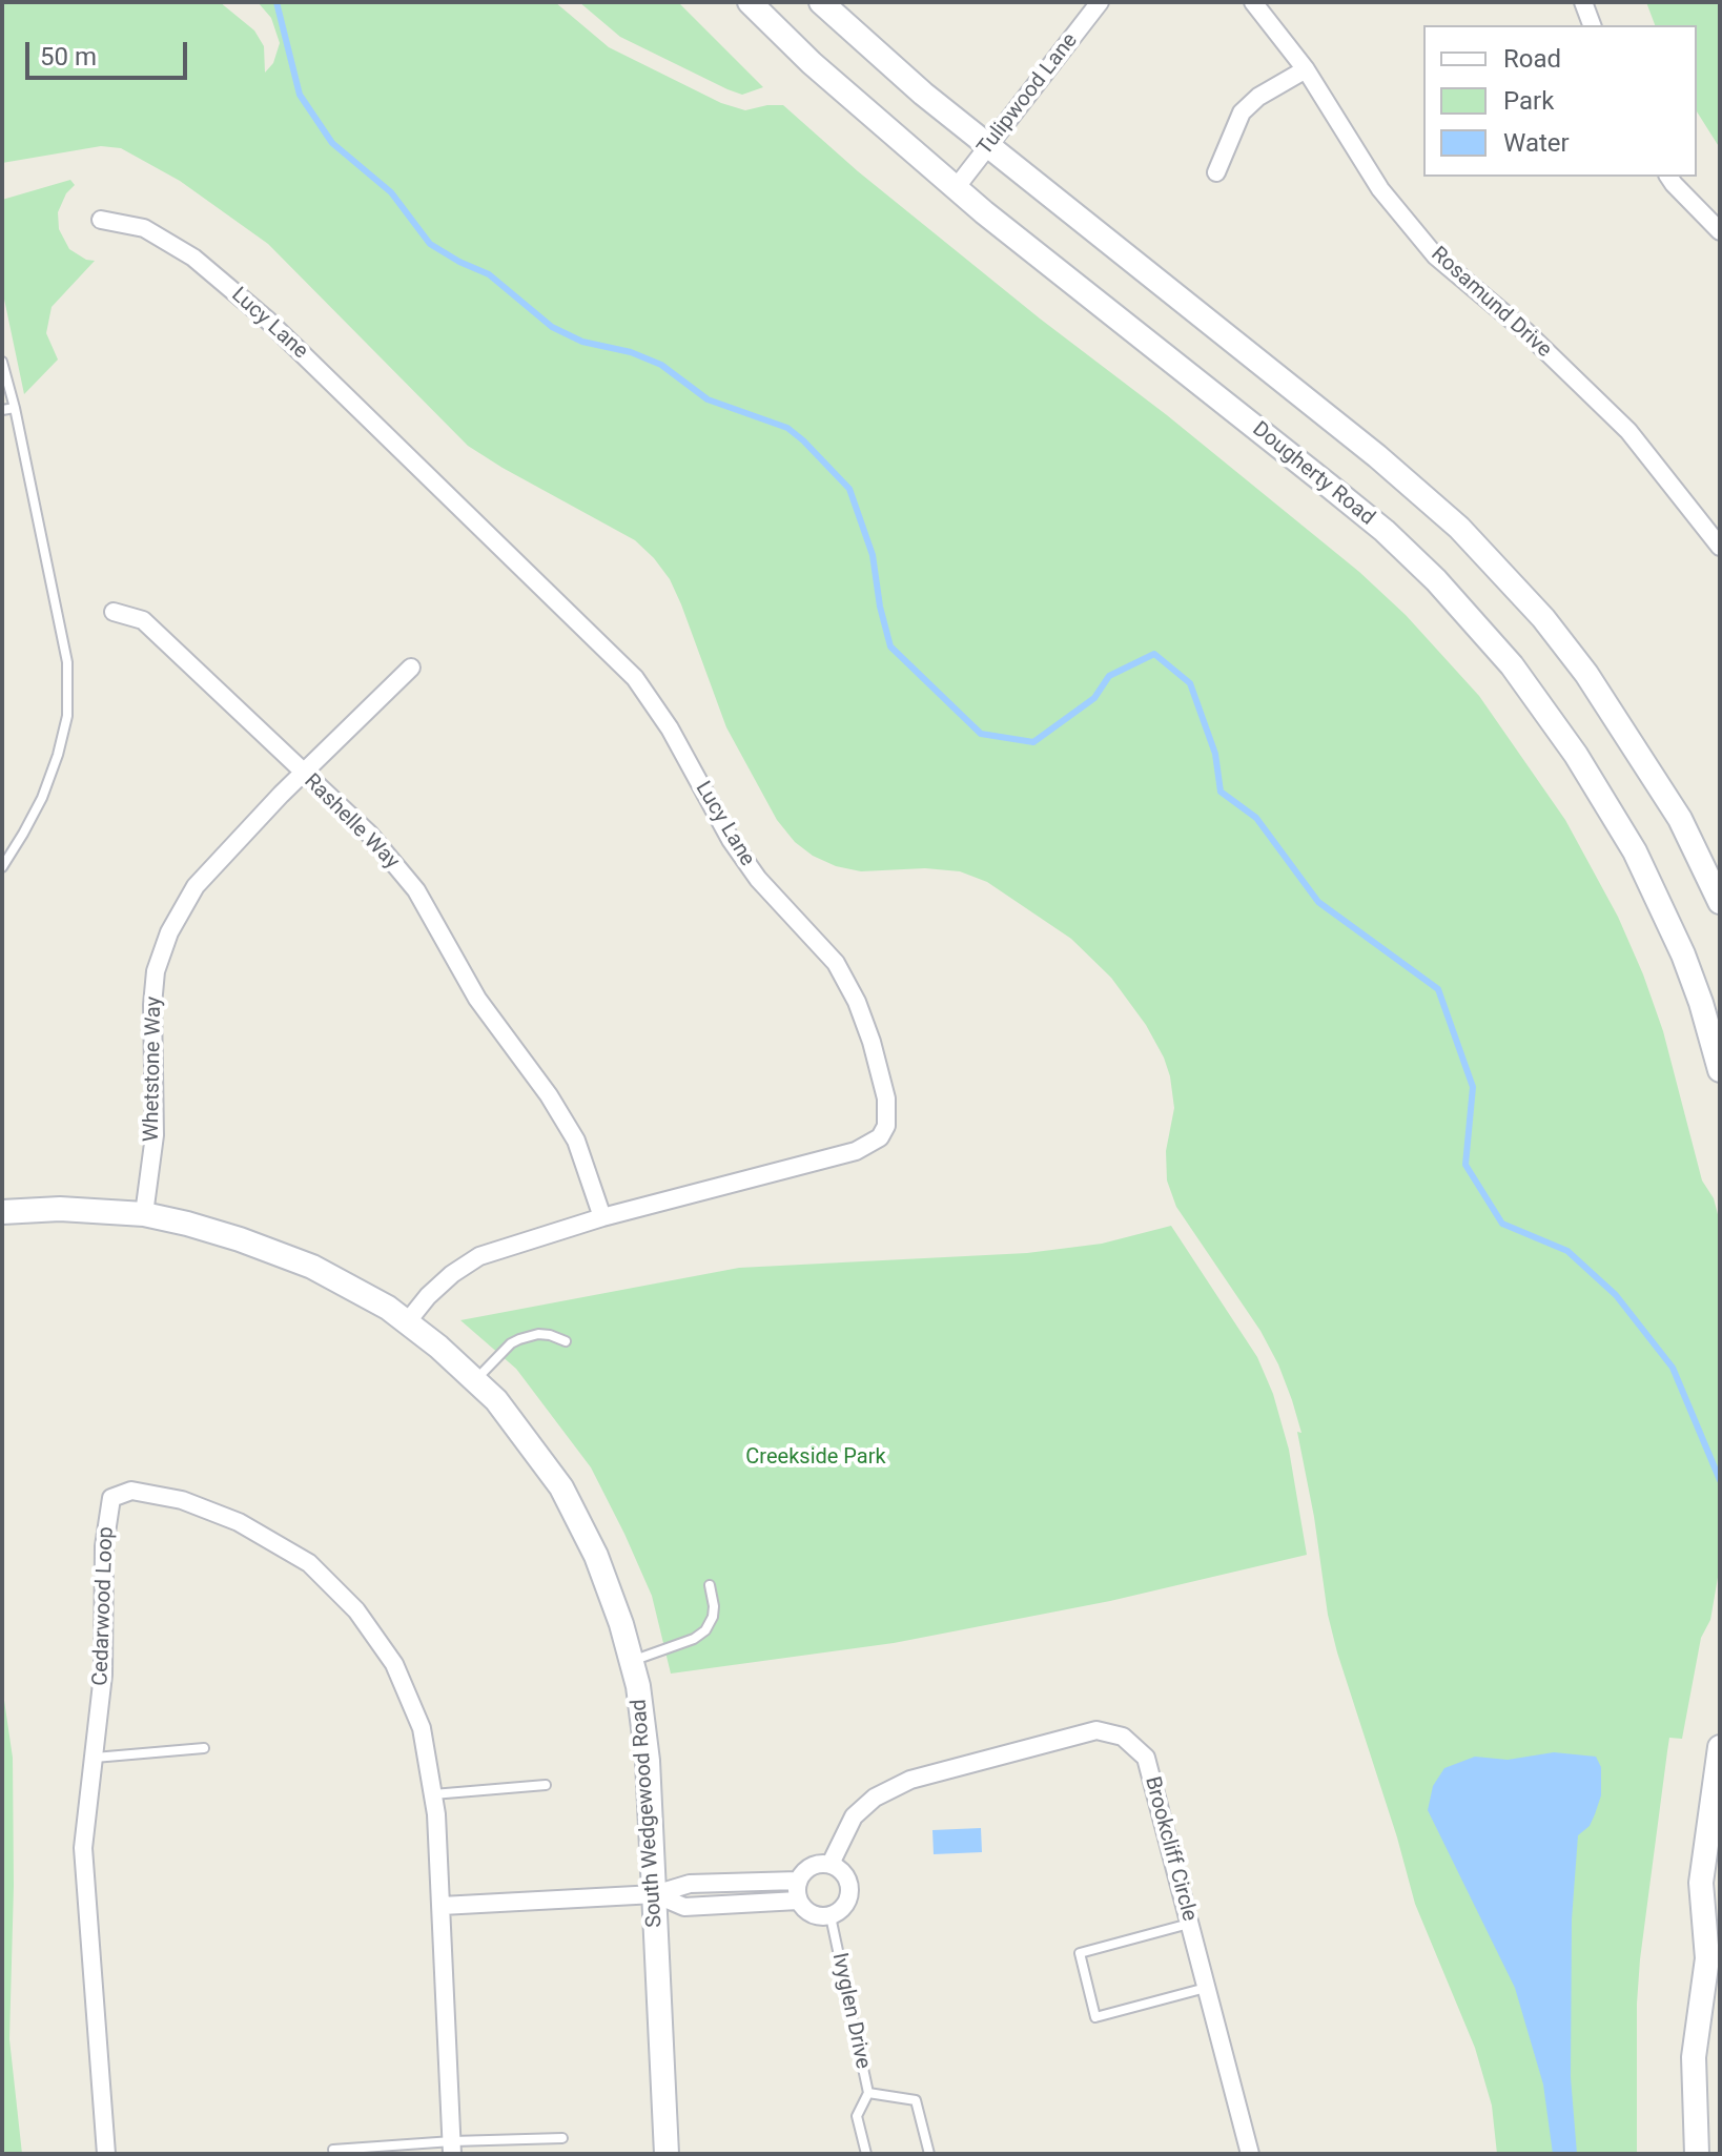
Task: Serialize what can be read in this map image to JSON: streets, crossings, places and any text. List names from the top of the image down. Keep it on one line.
{"streets":{"main road":["Dougherty Road","South Wedgewood Road"],"street":["Tulipwood Lane","Rosamund Drive","Lucy Lane","Rashelle Way","Whetstone Way","Cedarwood Loop","Brookcliff Circle"],"lane":["Ivyglen Drive"]},"crossings":[["Tulipwood Lane","Dougherty Road"],["Lucy Lane","Rashelle Way"],["Lucy Lane","South Wedgewood Road"],["Rashelle Way","Whetstone Way"],["Whetstone Way","South Wedgewood Road"],["Brookcliff Circle","Ivyglen Drive"]],"parks":["Creekside Park"],"legend":["Road","Park","Water"],"scale_bar":"50 m"}
